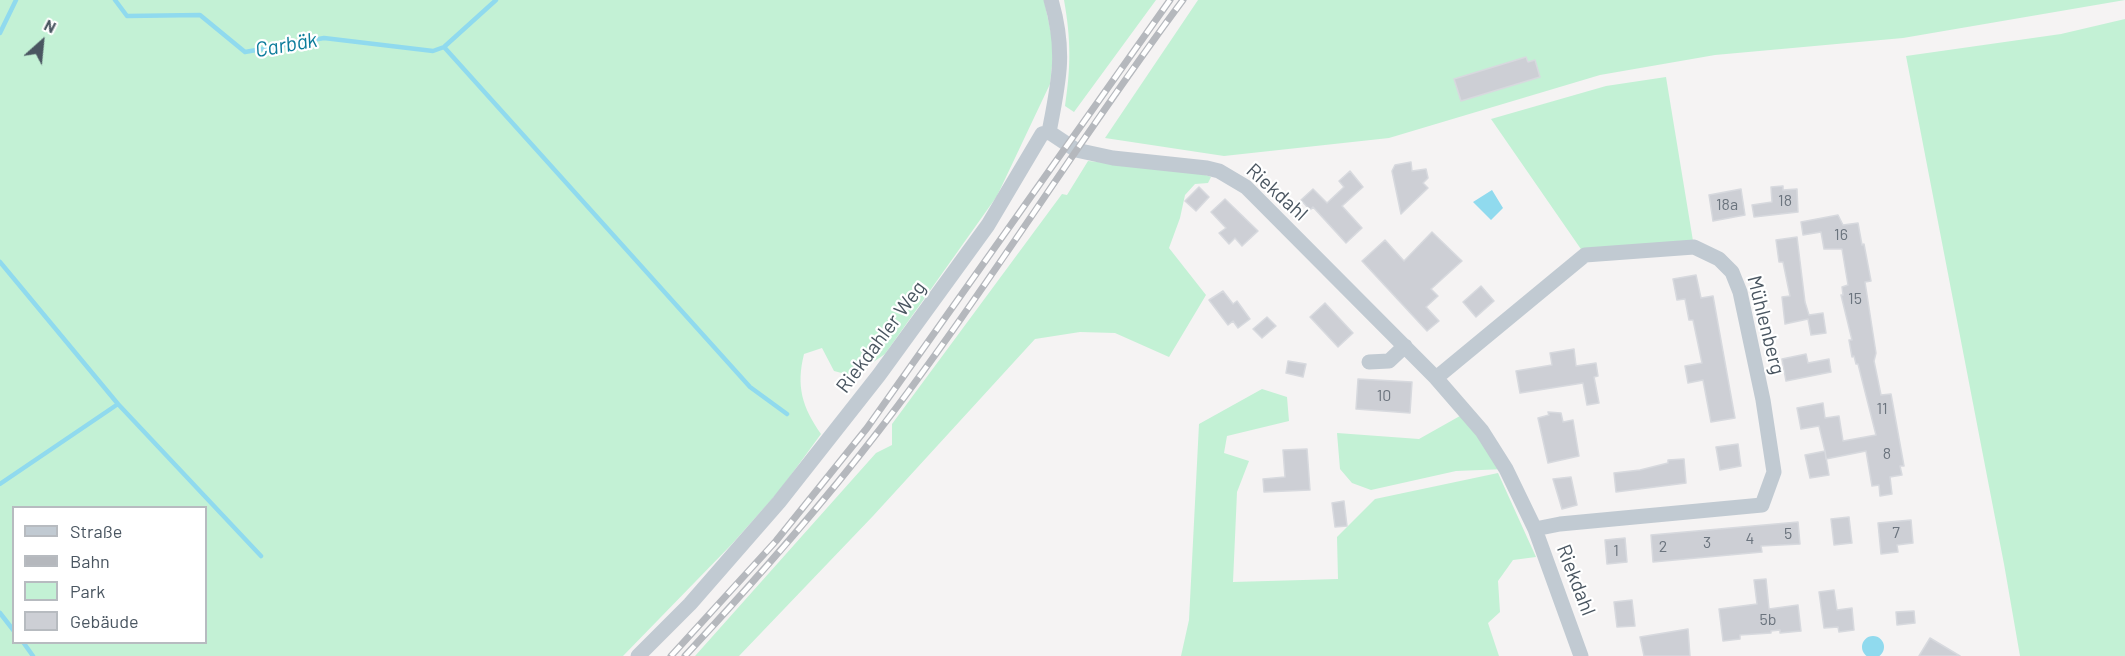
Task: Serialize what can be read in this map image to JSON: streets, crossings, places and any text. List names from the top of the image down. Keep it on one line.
{"streets":{"street":["Riekdahl","Mühlenberg","Riekdahler Weg"]},"crossings":[["Riekdahl","Mühlenberg"],["Riekdahl","Riekdahler Weg"]],"water":["Carbäk"],"house_numbers":["18","18a","16","15","10","11","8","7","5","4","3","2","1","5b"],"legend":["Straße","Bahn","Park","Gebäude"],"north":"top right"}
